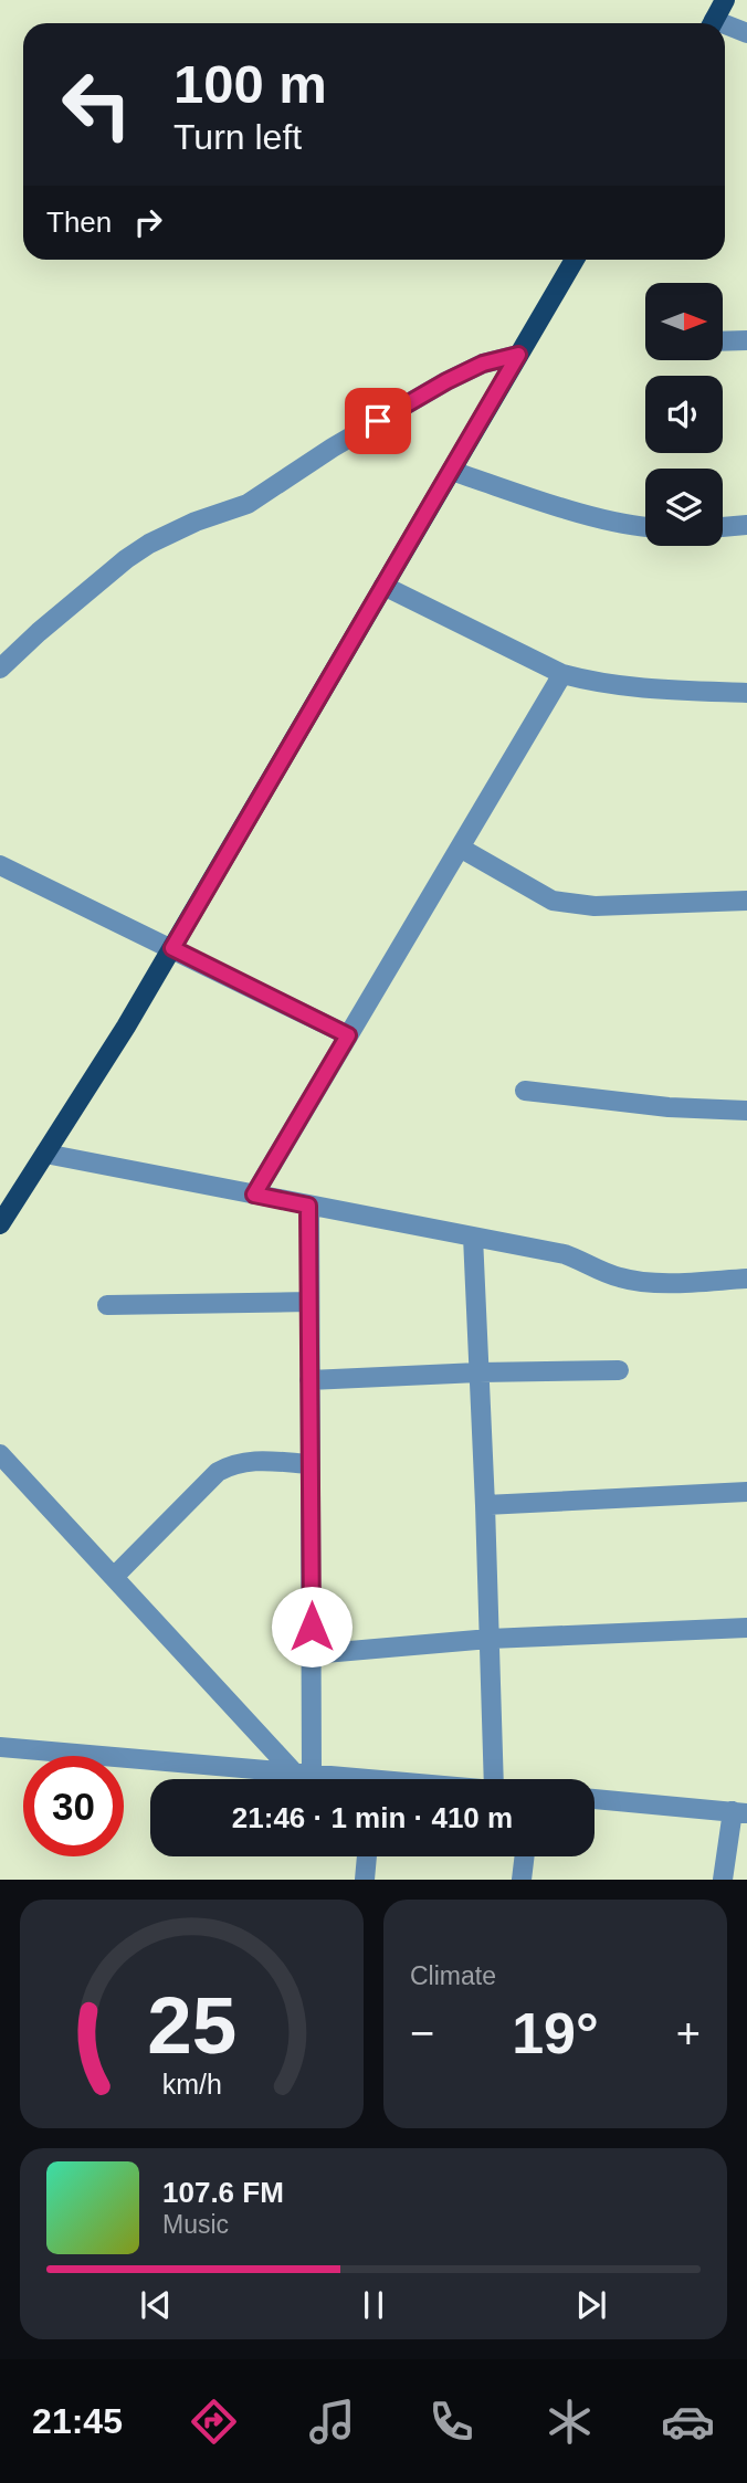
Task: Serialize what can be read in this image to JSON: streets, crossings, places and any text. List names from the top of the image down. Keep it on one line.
{"north":"right","page":{"turn":["100 m","Turn left"],"then":"Then","limit":"30","trip":"21:46 · 1 min · 410 m","tile":"Climate","heat":["−","19°","+"],"song":["107.6 FM","Music"],"tabs":"21:45","gauge":["25","km/h"]}}
